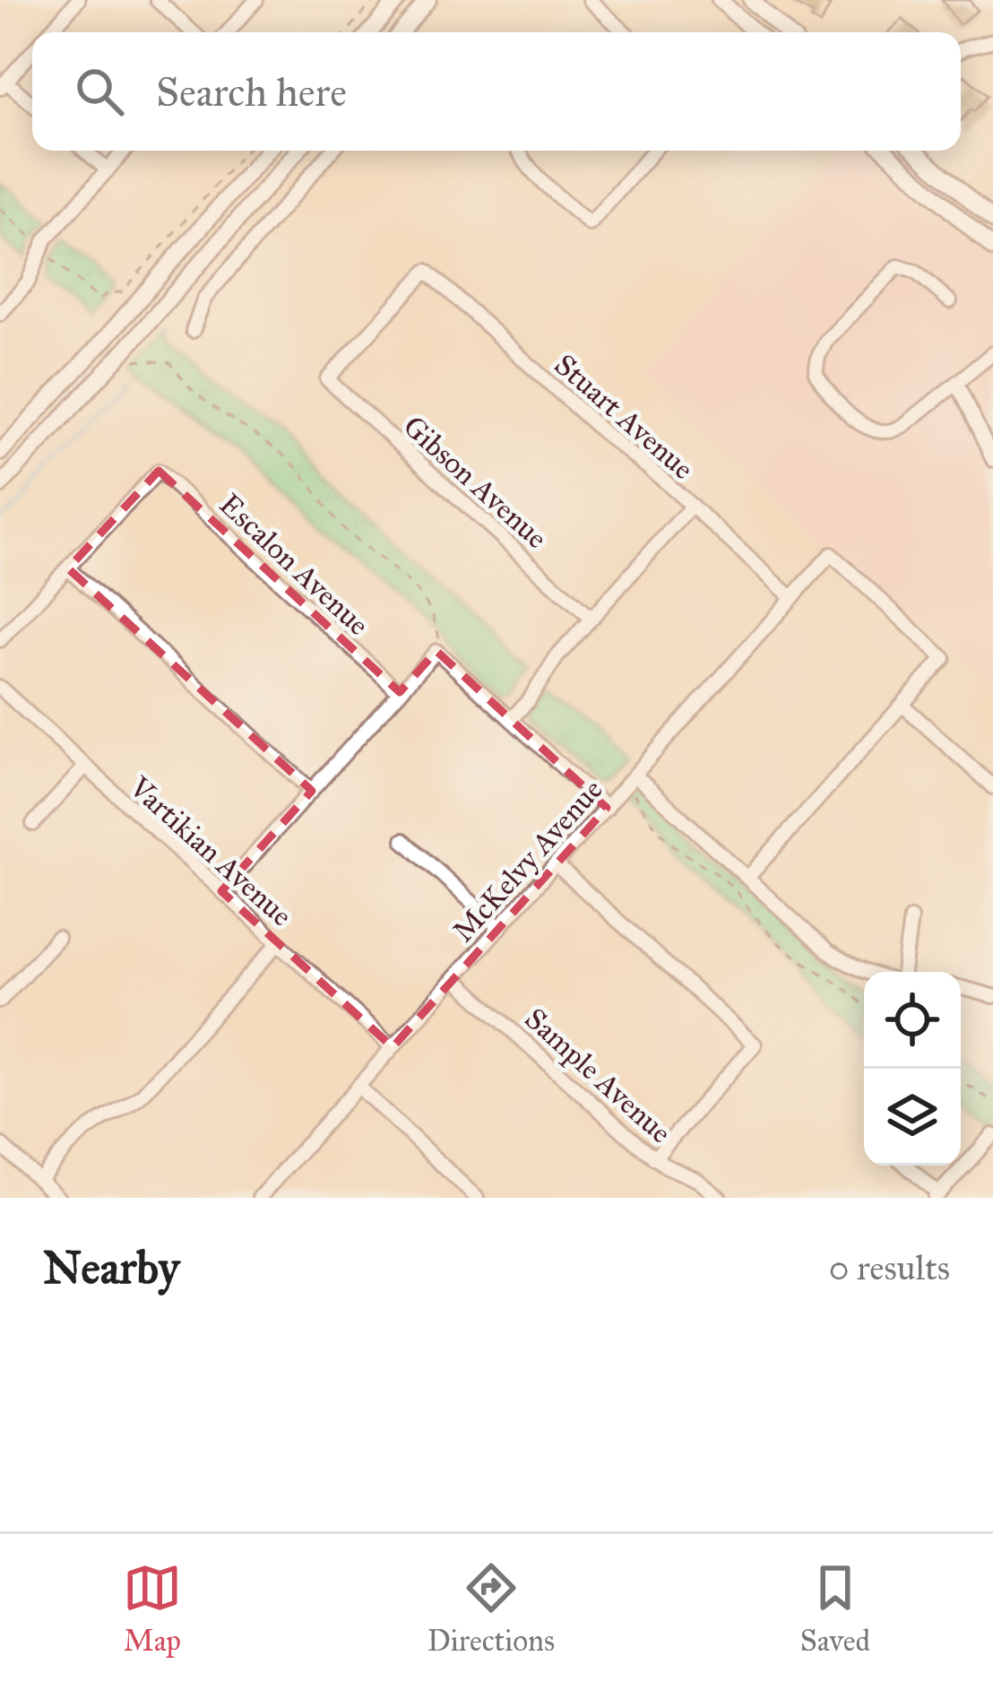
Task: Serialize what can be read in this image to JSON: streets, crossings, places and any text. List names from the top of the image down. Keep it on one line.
{"streets":{"street":["Stuart Avenue","Gibson Avenue","Escalon Avenue","Vartikian Avenue","McKelvy Avenue","Sample Avenue"]},"crossings":[["Stuart Avenue","Gibson Avenue"],["Stuart Avenue","McKelvy Avenue"],["Vartikian Avenue","McKelvy Avenue"],["McKelvy Avenue","Sample Avenue"]],"page":{"search":"Search here","heading":["Nearby","0 results"],"nav":["Map","Directions","Saved"]}}
